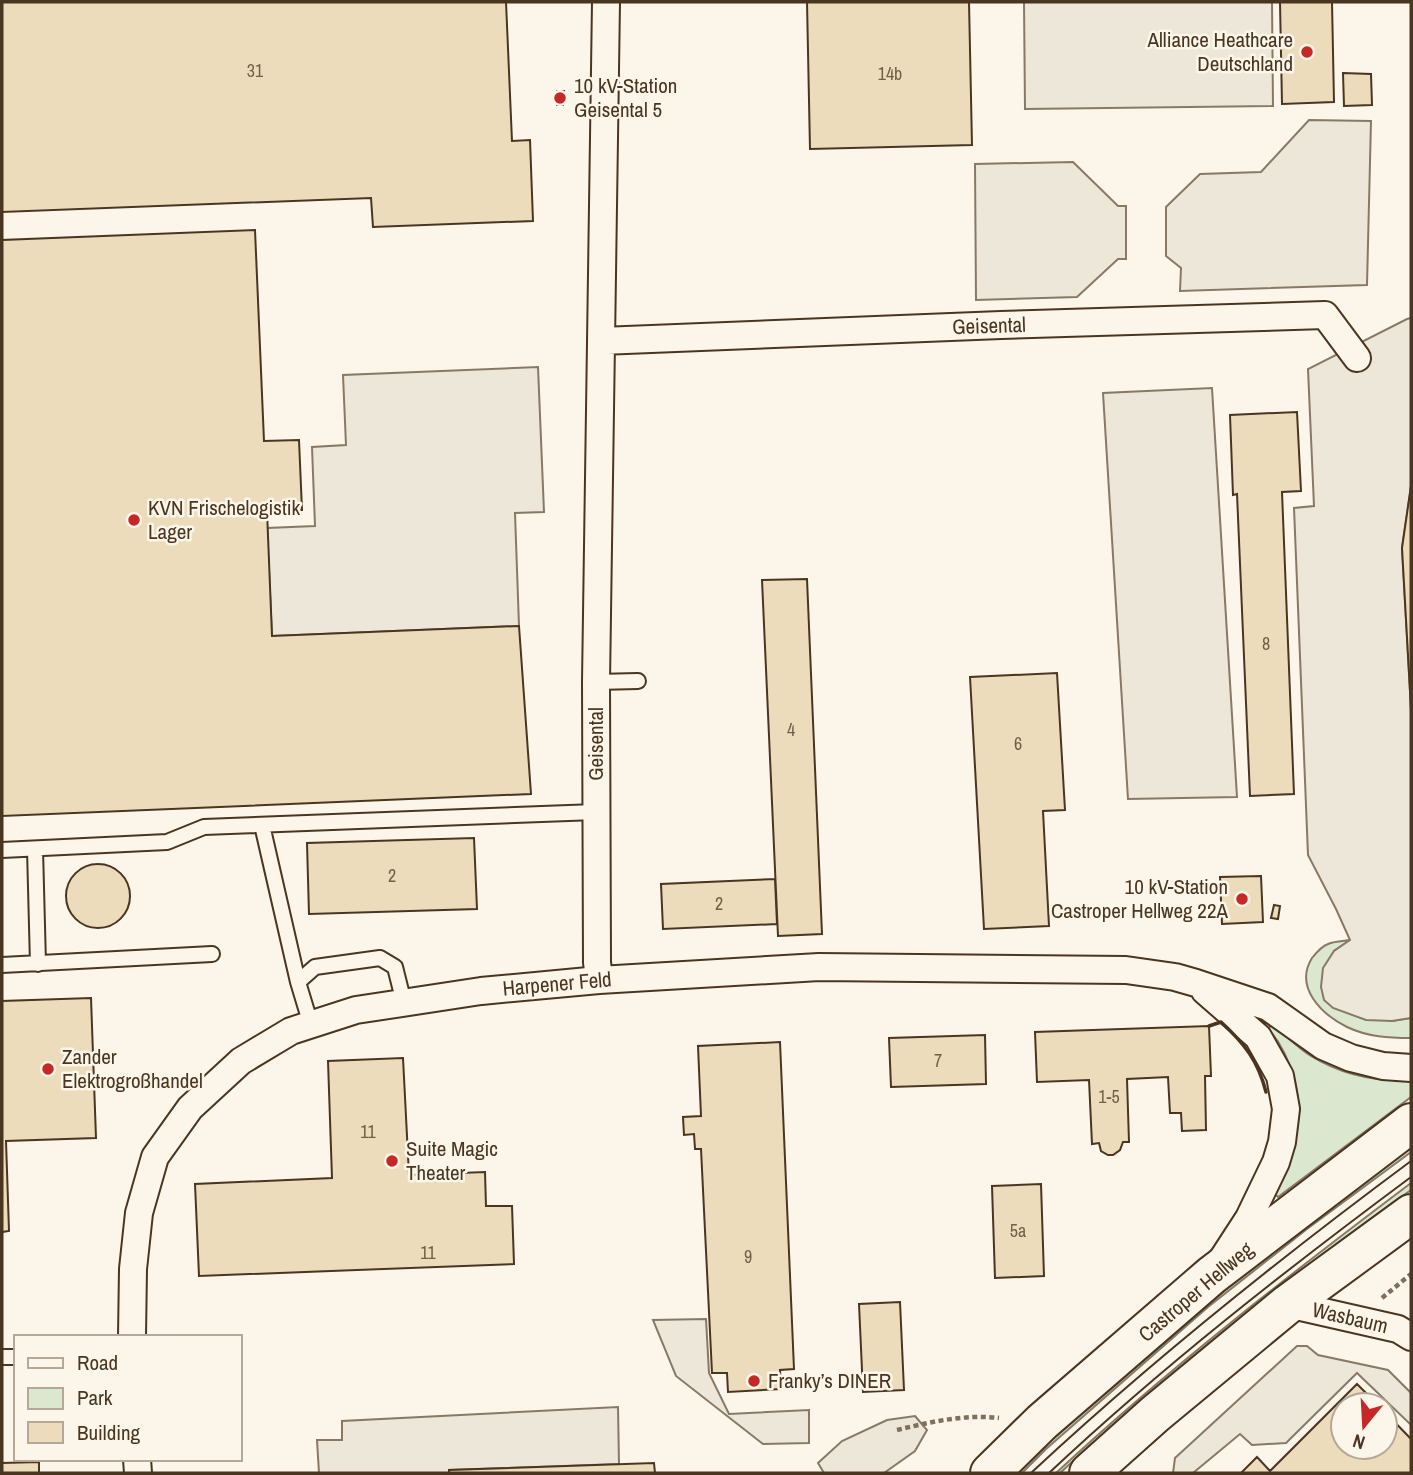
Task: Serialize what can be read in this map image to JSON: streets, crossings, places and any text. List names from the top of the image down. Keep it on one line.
{"streets":{"main road":["Castroper Hellweg"],"street":["Geisental","Harpener Feld","Wasbaum"]},"crossings":[["Geisental","Harpener Feld"],["Harpener Feld","Castroper Hellweg"]],"places":["Alliance Heathcare Deutschland","10 kV-Station Geisental 5","KVN Frischelogistik Lager","10 kV-Station Castroper Hellweg 22A","Zander Elektrogroßhandel","Suite Magic Theater","Franky’s DINER"],"house_numbers":["31","14b","8","4","6","2","2","7","1-5","11","5a","11","9"],"legend":["Road","Park","Building"],"north":"bottom"}
